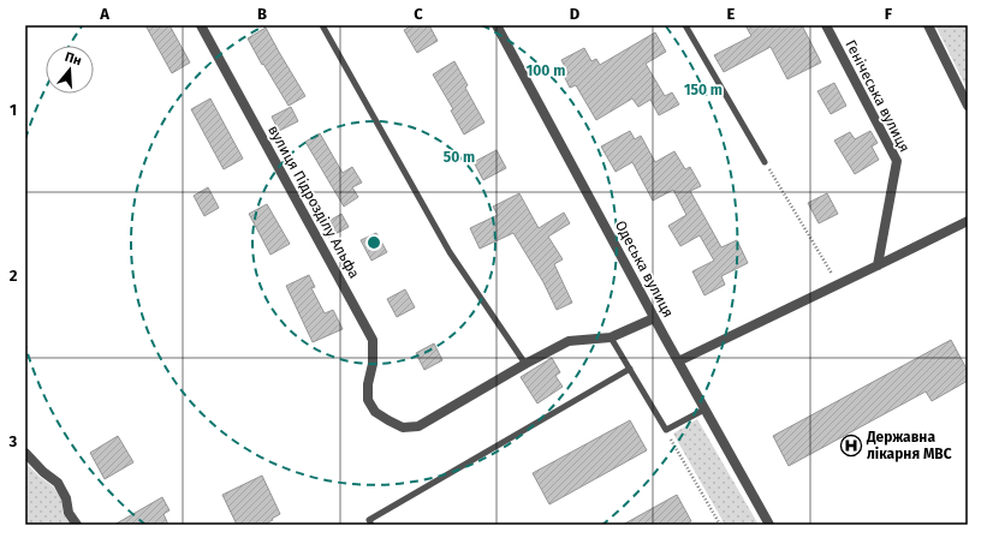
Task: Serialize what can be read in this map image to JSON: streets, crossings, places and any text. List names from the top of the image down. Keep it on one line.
{"streets":{"street":["Генічеська вулиця","вулиця Підрозділу Альфа","Одеська вулиця"]},"places":{"hospital":["Державна лікарня МВС"]},"north":"top","grid":{"columns":["A","B","C","D","E","F"],"rows":["1","2","3"]},"rings":["100 m","150 m","50 m"]}
